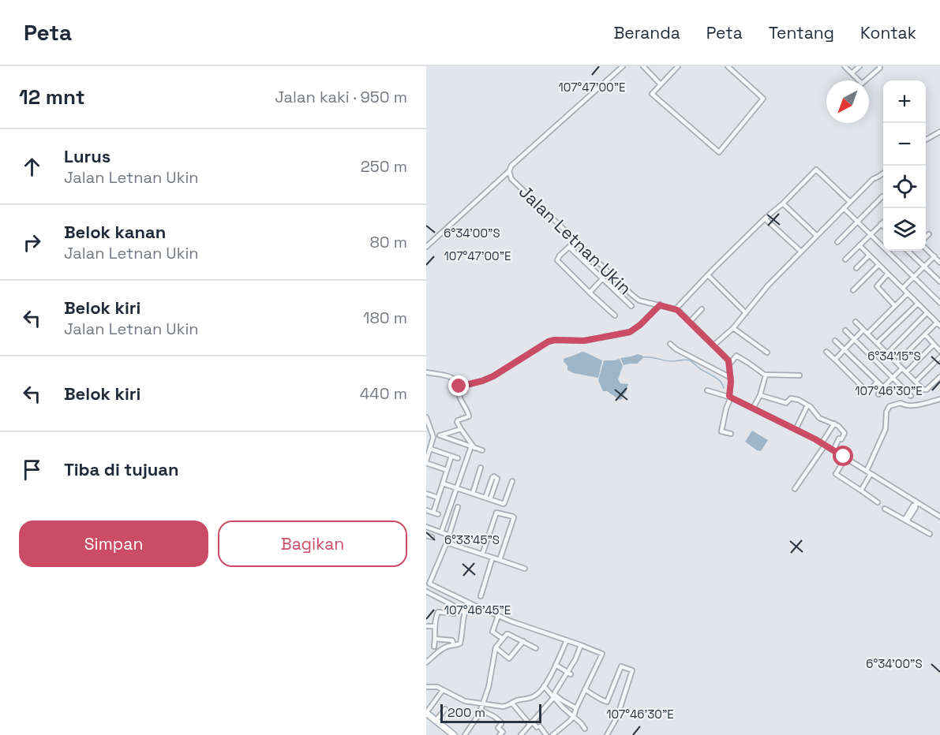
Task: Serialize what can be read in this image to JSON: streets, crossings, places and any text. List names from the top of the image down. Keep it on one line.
{"streets":{"street":["Jalan Letnan Ukin"]},"scale_bar":"200 m","north":"bottom left","page":{"header":"Peta","nav":["Beranda","Peta","Tentang","Kontak"],"heading":["12 mnt","Jalan kaki · 950 m"],"map_buttons":["+","−"],"list":[["Lurus","Jalan Letnan Ukin","250 m"],["Belok kanan","Jalan Letnan Ukin","80 m"],["Belok kiri","Jalan Letnan Ukin","180 m"],["Belok kiri","440 m"],"Tiba di tujuan"],"buttons":["Simpan","Bagikan"],"scale":"200 m"},"coordinates":["107°47'00\"E","6°34'00\"S","6°34'15\"S","107°46'30\"E","6°33'45\"S","107°46'45\"E"]}
